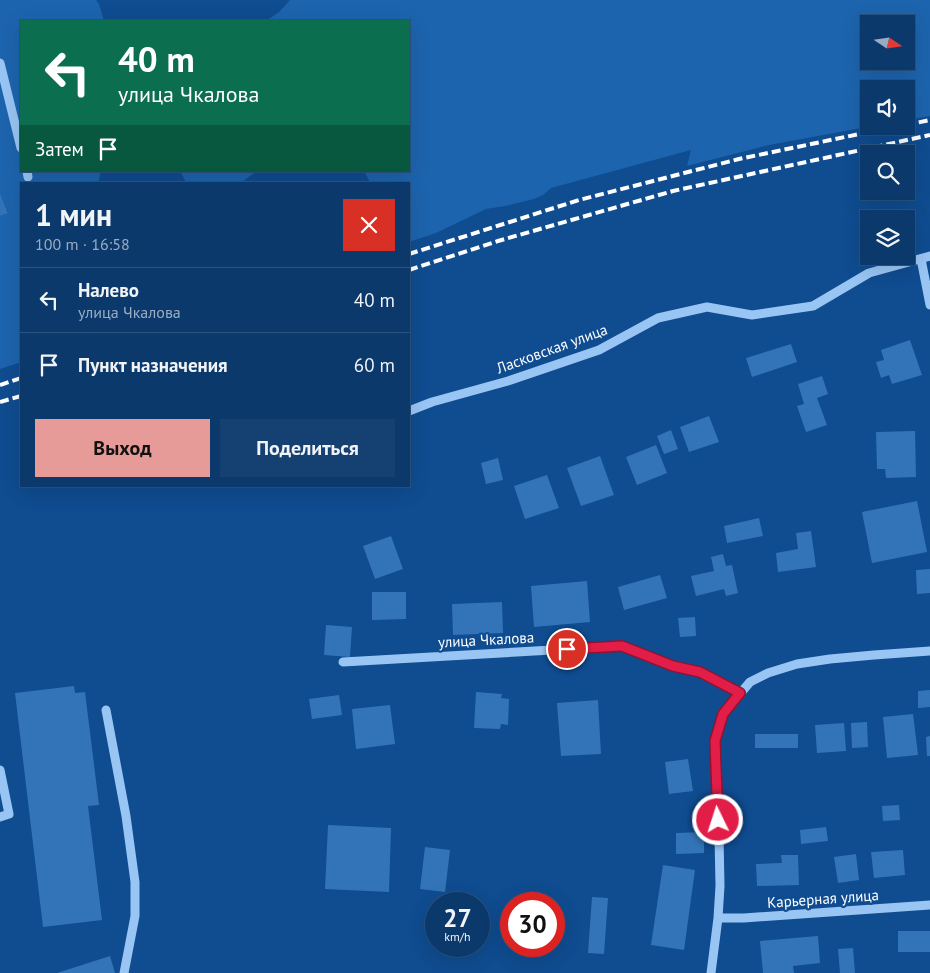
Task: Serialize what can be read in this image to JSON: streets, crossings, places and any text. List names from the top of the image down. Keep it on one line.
{"streets":{"street":["Ласковская улица","улица Чкалова","Карьерная улица"]},"north":"right","page":{"turn":["40 m","улица Чкалова"],"then":"Затем","heading":["1 мин","100 m · 16:58"],"list":[{"name":"Налево","note":"улица Чкалова","value":"40 m"},{"name":"Пункт назначения","value":"60 m"}],"buttons":["Выход","Поделиться"],"speed":"27 km/h","limit":"30"}}
